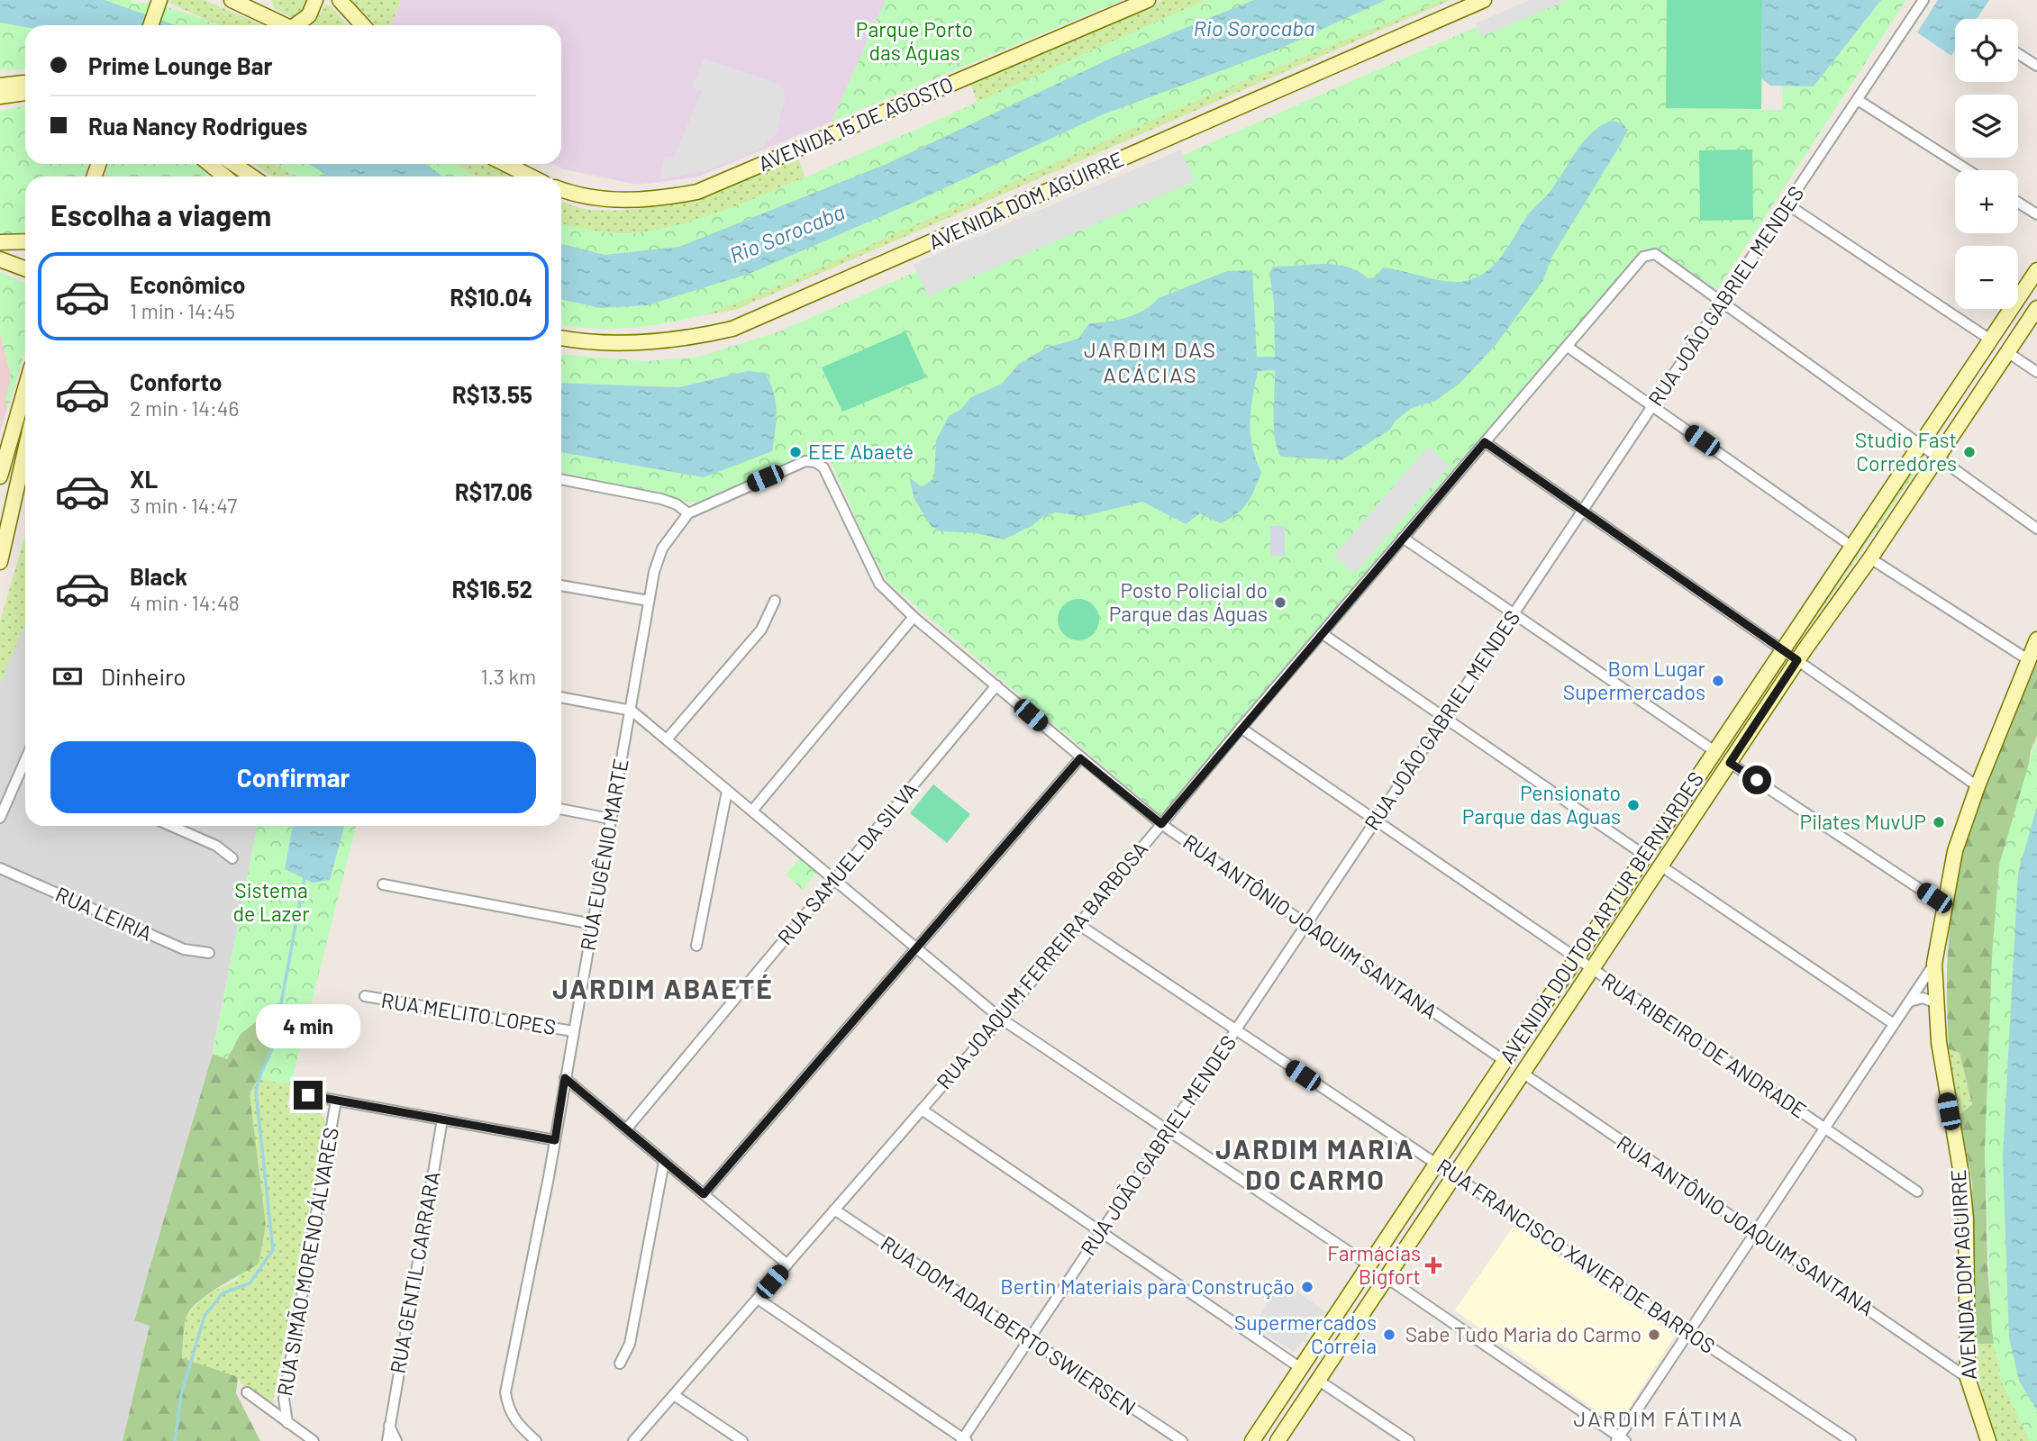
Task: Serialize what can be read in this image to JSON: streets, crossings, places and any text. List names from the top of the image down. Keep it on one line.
{"streets":{"main road":["AVENIDA 15 DE AGOSTO","AVENIDA DOM AGUIRRE","AVENIDA DOUTOR ARTUR BERNARDES"],"street":["RUA JOÃO GABRIEL MENDES","RUA EUGÊNIO MARTE","RUA SAMUEL DA SILVA","RUA LEIRIA","RUA ANTÔNIO JOAQUIM SANTANA","RUA JOAQUIM FERREIRA BARBOSA","RUA MELITO LOPES","RUA RIBEIRO DE ANDRADE","RUA FRANCISCO XAVIER DE BARROS","RUA SIMÃO MORENO ÁLVARES","RUA GENTIL CARRARA","RUA DOM ADALBERTO SWIERSEN"]},"crossings":[["AVENIDA DOM AGUIRRE","RUA ANTÔNIO JOAQUIM SANTANA"],["RUA JOÃO GABRIEL MENDES","RUA ANTÔNIO JOAQUIM SANTANA"],["RUA JOÃO GABRIEL MENDES","RUA JOAQUIM FERREIRA BARBOSA"],["RUA JOÃO GABRIEL MENDES","RUA RIBEIRO DE ANDRADE"],["RUA JOÃO GABRIEL MENDES","RUA FRANCISCO XAVIER DE BARROS"],["RUA JOÃO GABRIEL MENDES","RUA DOM ADALBERTO SWIERSEN"],["RUA EUGÊNIO MARTE","RUA ANTÔNIO JOAQUIM SANTANA"],["RUA EUGÊNIO MARTE","RUA MELITO LOPES"],["RUA SAMUEL DA SILVA","RUA ANTÔNIO JOAQUIM SANTANA"],["AVENIDA DOUTOR ARTUR BERNARDES","RUA ANTÔNIO JOAQUIM SANTANA"],["AVENIDA DOUTOR ARTUR BERNARDES","RUA RIBEIRO DE ANDRADE"],["AVENIDA DOUTOR ARTUR BERNARDES","RUA FRANCISCO XAVIER DE BARROS"],["RUA ANTÔNIO JOAQUIM SANTANA","RUA JOAQUIM FERREIRA BARBOSA"],["RUA JOAQUIM FERREIRA BARBOSA","RUA RIBEIRO DE ANDRADE"],["RUA JOAQUIM FERREIRA BARBOSA","RUA FRANCISCO XAVIER DE BARROS"],["RUA JOAQUIM FERREIRA BARBOSA","RUA DOM ADALBERTO SWIERSEN"]],"districts":["JARDIM DAS ACÁCIAS","JARDIM ABAETÉ","JARDIM MARIA DO CARMO","JARDIM FÁTIMA"],"water":["Rio Sorocaba"],"parks":["Parque Porto das Águas","Sistema de Lazer"],"places":{"other":["EEE Abaeté","Studio Fast Corredores","Posto Policial do Parque das Águas","Bom Lugar Supermercados","Pensionato Parque das Aguas","Pilates MuvUP","Bertin Materiais para Construção","Supermercados Correia","Sabe Tudo Maria do Carmo"],"health":["Farmácias Bigfort"]},"page":{"map_buttons":["+","−"],"banner":["Prime Lounge Bar","Rua Nancy Rodrigues"],"heading":"Escolha a viagem","list":[{"name":"Econômico","note":"1 min · 14:45","value":"R$10.04"},{"name":"Conforto","note":"2 min · 14:46","value":"R$13.55"},{"name":"XL","note":"3 min · 14:47","value":"R$17.06"},{"name":"Black","note":"4 min · 14:48","value":"R$16.52"}],"pay":["Dinheiro","1.3 km"],"buttons":"Confirmar","bubble":"4 min"}}
